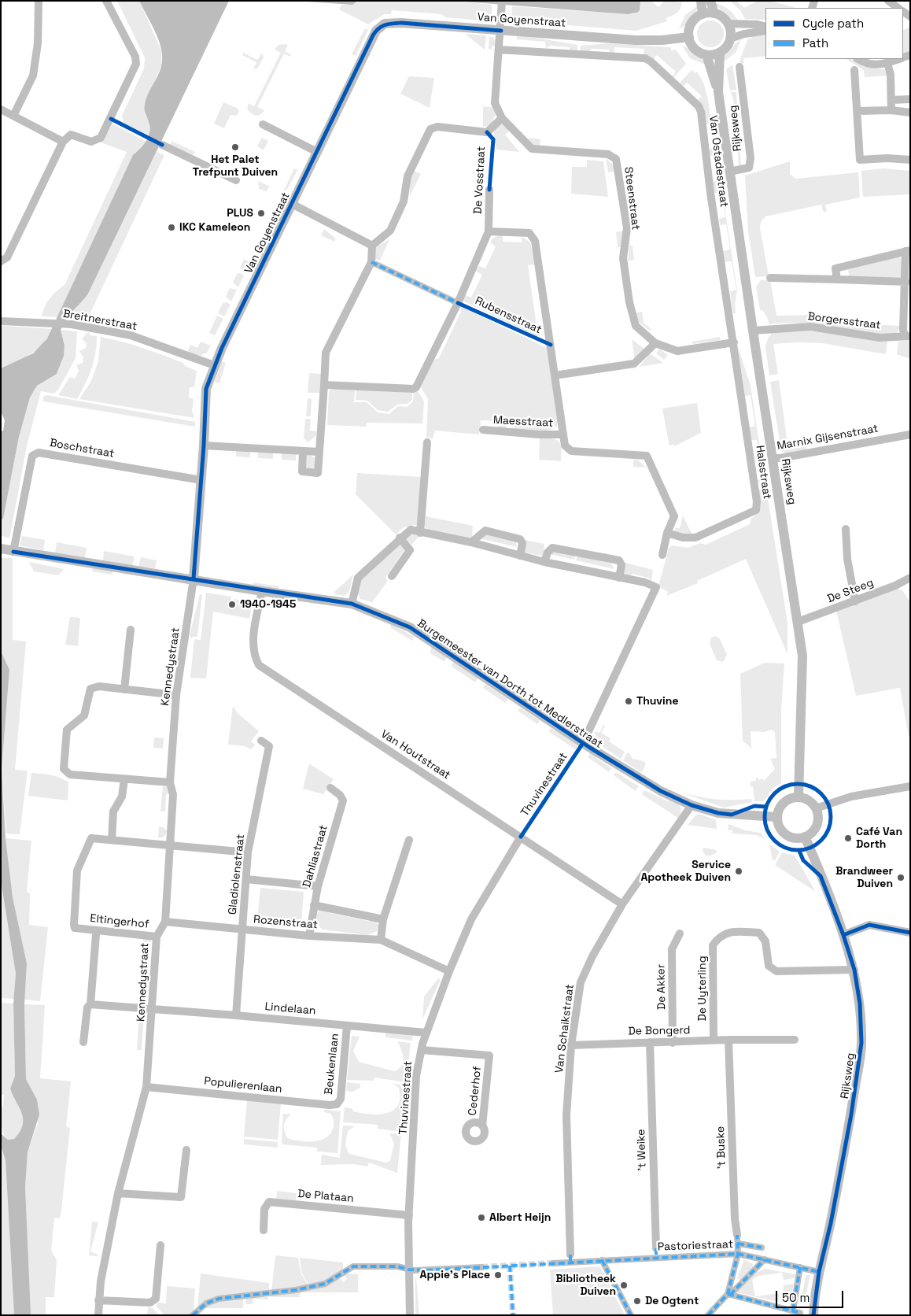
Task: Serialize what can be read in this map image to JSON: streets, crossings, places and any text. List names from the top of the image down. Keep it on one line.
{"streets":{"street":["Van Goyenstraat","Rijksweg","Van Ostadestraat","De Vosstraat","Steenstraat","Rubensstraat","Breitnerstraat","Borgersstraat","Maesstraat","Marnix Gijsenstraat","Boschstraat","Halsstraat","De Steeg","Kennedystraat","Burgemeester van Dorth tot Medlerstraat","Van Houtstraat","Thuvinestraat","Dahliastraat","Gladiolenstraat","Eltingerhof","Rozenstraat","De Akker","De Uyterling","Lindelaan","Van Schaikstraat","De Bongerd","Beukenlaan","Populierenlaan","Cederhof","'t Buske","'t Weike","De Plataan","Pastoriestraat"]},"crossings":[["Van Goyenstraat","Rijksweg"],["Van Goyenstraat","Steenstraat"],["Van Goyenstraat","Breitnerstraat"],["Van Goyenstraat","Boschstraat"],["Van Goyenstraat","Kennedystraat"],["Van Goyenstraat","Burgemeester van Dorth tot Medlerstraat"],["Rijksweg","Borgersstraat"],["Rijksweg","Marnix Gijsenstraat"],["Rijksweg","De Steeg"],["Rijksweg","Burgemeester van Dorth tot Medlerstraat"],["Rijksweg","De Uyterling"],["Rijksweg","Pastoriestraat"],["Van Ostadestraat","Steenstraat"],["Van Ostadestraat","Halsstraat"],["De Vosstraat","Rubensstraat"],["Steenstraat","Halsstraat"],["Rubensstraat","Maesstraat"],["Rubensstraat","Halsstraat"],["Boschstraat","Burgemeester van Dorth tot Medlerstraat"],["Kennedystraat","Burgemeester van Dorth tot Medlerstraat"],["Kennedystraat","Eltingerhof"],["Kennedystraat","Rozenstraat"],["Kennedystraat","Lindelaan"],["Kennedystraat","Populierenlaan"],["Burgemeester van Dorth tot Medlerstraat","Van Houtstraat"],["Burgemeester van Dorth tot Medlerstraat","Van Schaikstraat"],["Van Houtstraat","Thuvinestraat"],["Van Houtstraat","Van Schaikstraat"],["Thuvinestraat","Rozenstraat"],["Thuvinestraat","Lindelaan"],["Thuvinestraat","Cederhof"],["Thuvinestraat","De Plataan"],["Dahliastraat","Rozenstraat"],["Gladiolenstraat","Eltingerhof"],["Gladiolenstraat","Rozenstraat"],["Gladiolenstraat","Lindelaan"],["De Akker","De Bongerd"],["De Uyterling","De Bongerd"],["Lindelaan","Beukenlaan"],["Van Schaikstraat","De Bongerd"],["Van Schaikstraat","Pastoriestraat"],["De Bongerd","'t Buske"],["De Bongerd","'t Weike"],["Beukenlaan","Populierenlaan"],["'t Buske","Pastoriestraat"],["'t Weike","Pastoriestraat"]],"places":["Het Palet Trefpunt Duiven","PLUS","IKC Kameleon","1940-1945","Thuvine","Café Van Dorth","Service Apotheek Duiven","Brandweer Duiven","Albert Heijn","Appie's Place","Bibliotheek Duiven","De Ogtent"],"legend":["Cycle path","Path"],"scale_bar":"50 m"}
